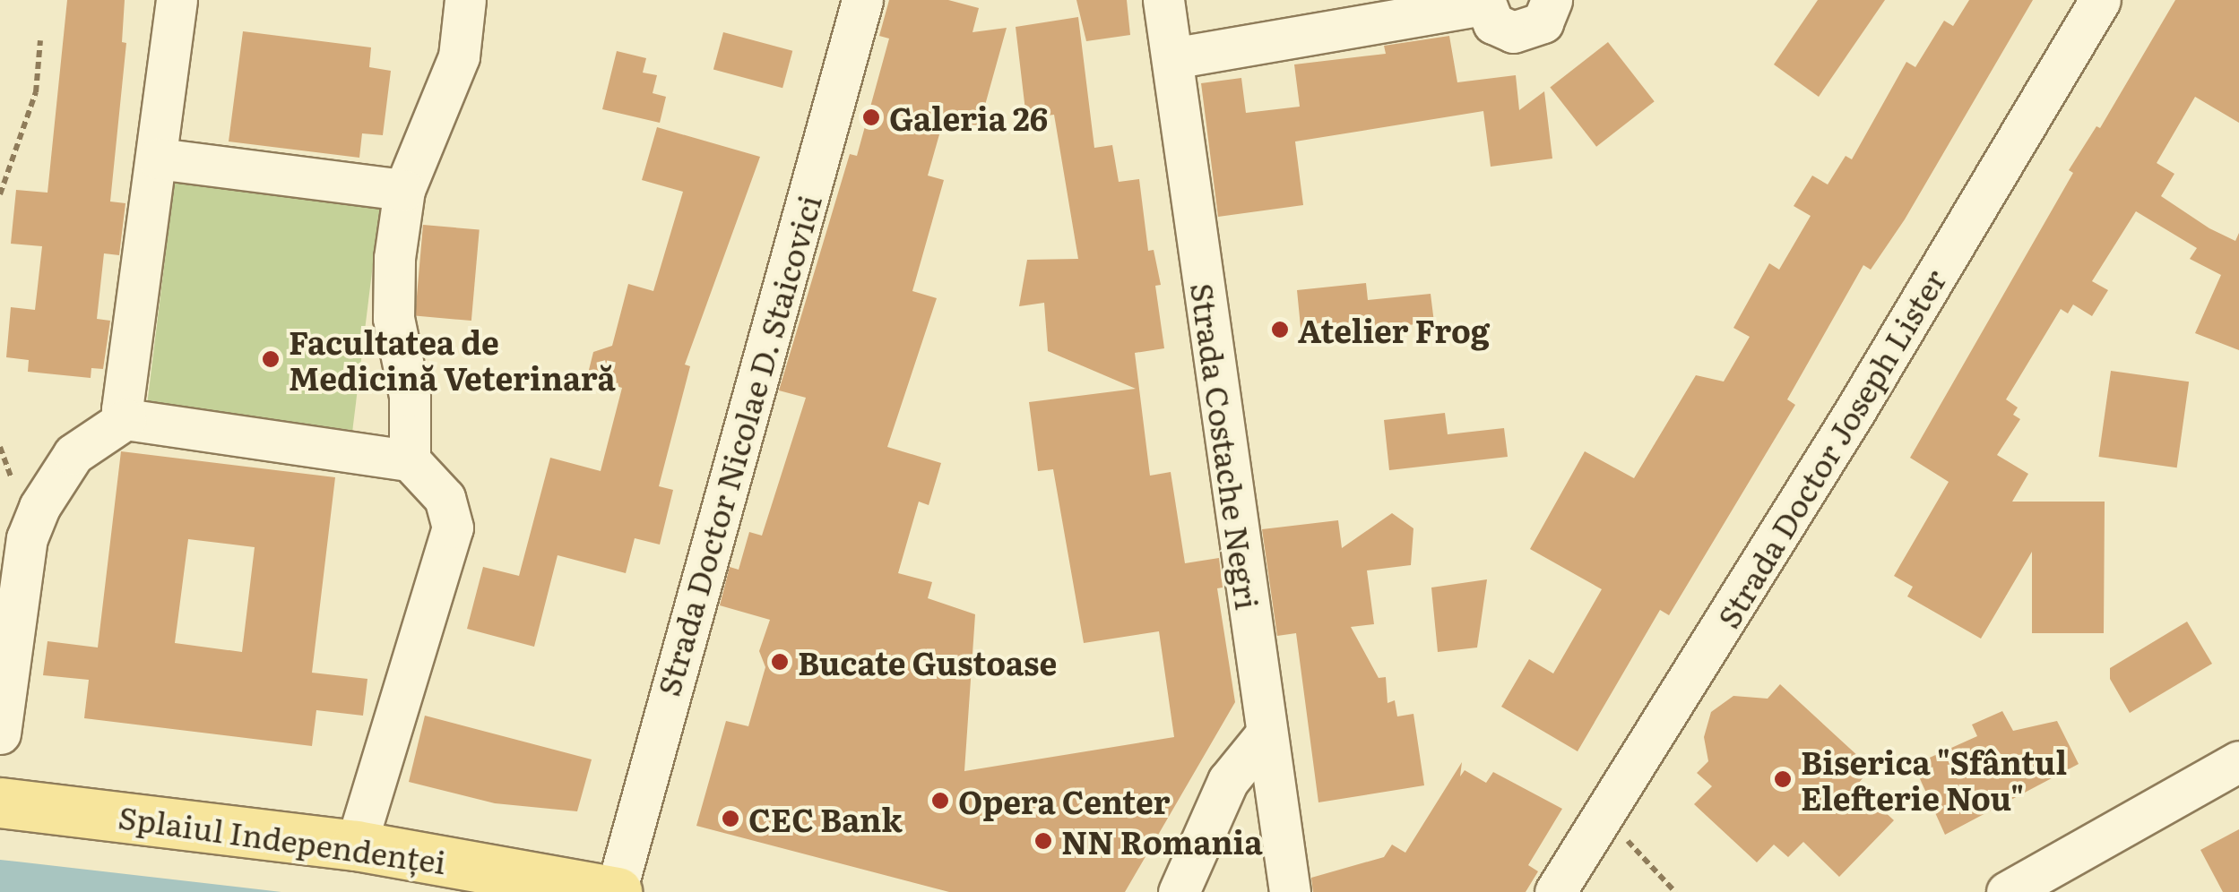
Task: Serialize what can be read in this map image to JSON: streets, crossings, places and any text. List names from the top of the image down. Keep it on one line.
{"streets":{"main road":["Splaiul Independenței"],"street":["Strada Doctor Nicolae D. Staicovici","Strada Costache Negri","Strada Doctor Joseph Lister"]},"crossings":[["Strada Doctor Nicolae D. Staicovici","Splaiul Independenței"]],"places":["Galeria 26","Atelier Frog","Facultatea de Medicină Veterinară","Bucate Gustoase","Biserica \"Sfântul Elefterie Nou\"","Opera Center","CEC Bank","NN Romania"]}
